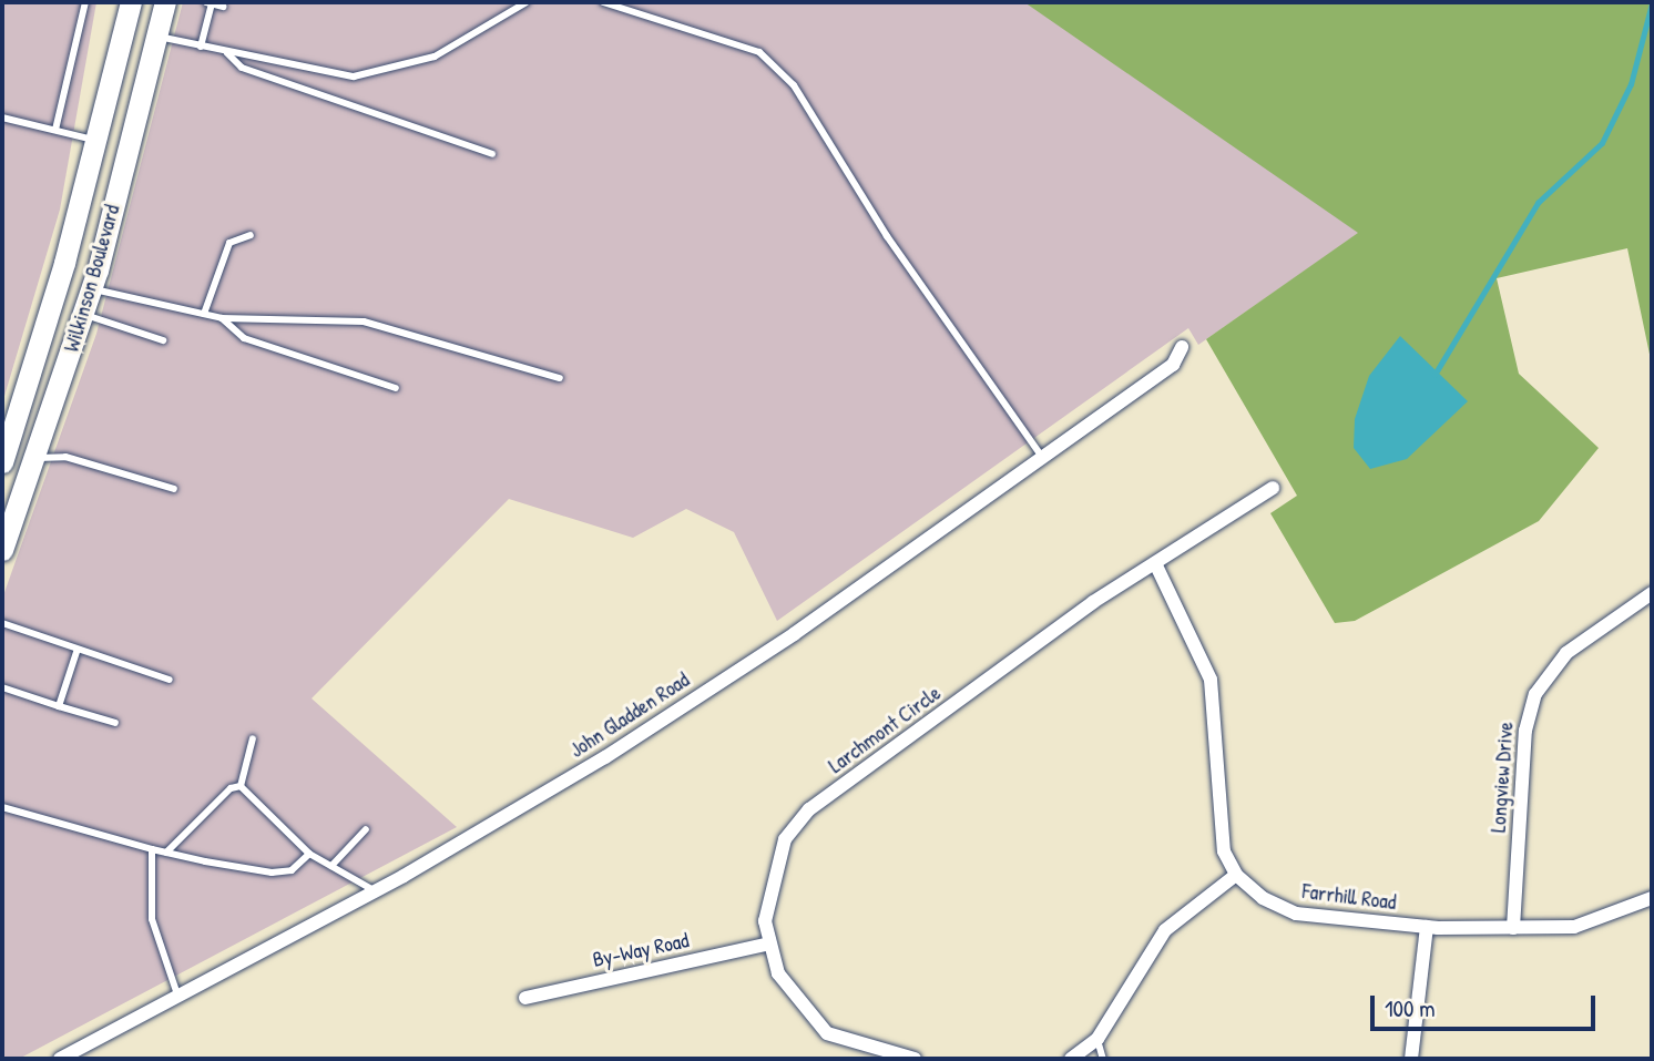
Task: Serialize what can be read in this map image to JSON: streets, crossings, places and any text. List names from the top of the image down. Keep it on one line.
{"streets":{"main road":["Wilkinson Boulevard"],"street":["John Gladden Road","Larchmont Circle","Longview Drive","Farrhill Road","By-Way Road"]},"crossings":[["Larchmont Circle","By-Way Road"],["Longview Drive","Farrhill Road"]],"scale_bar":"100 m"}
